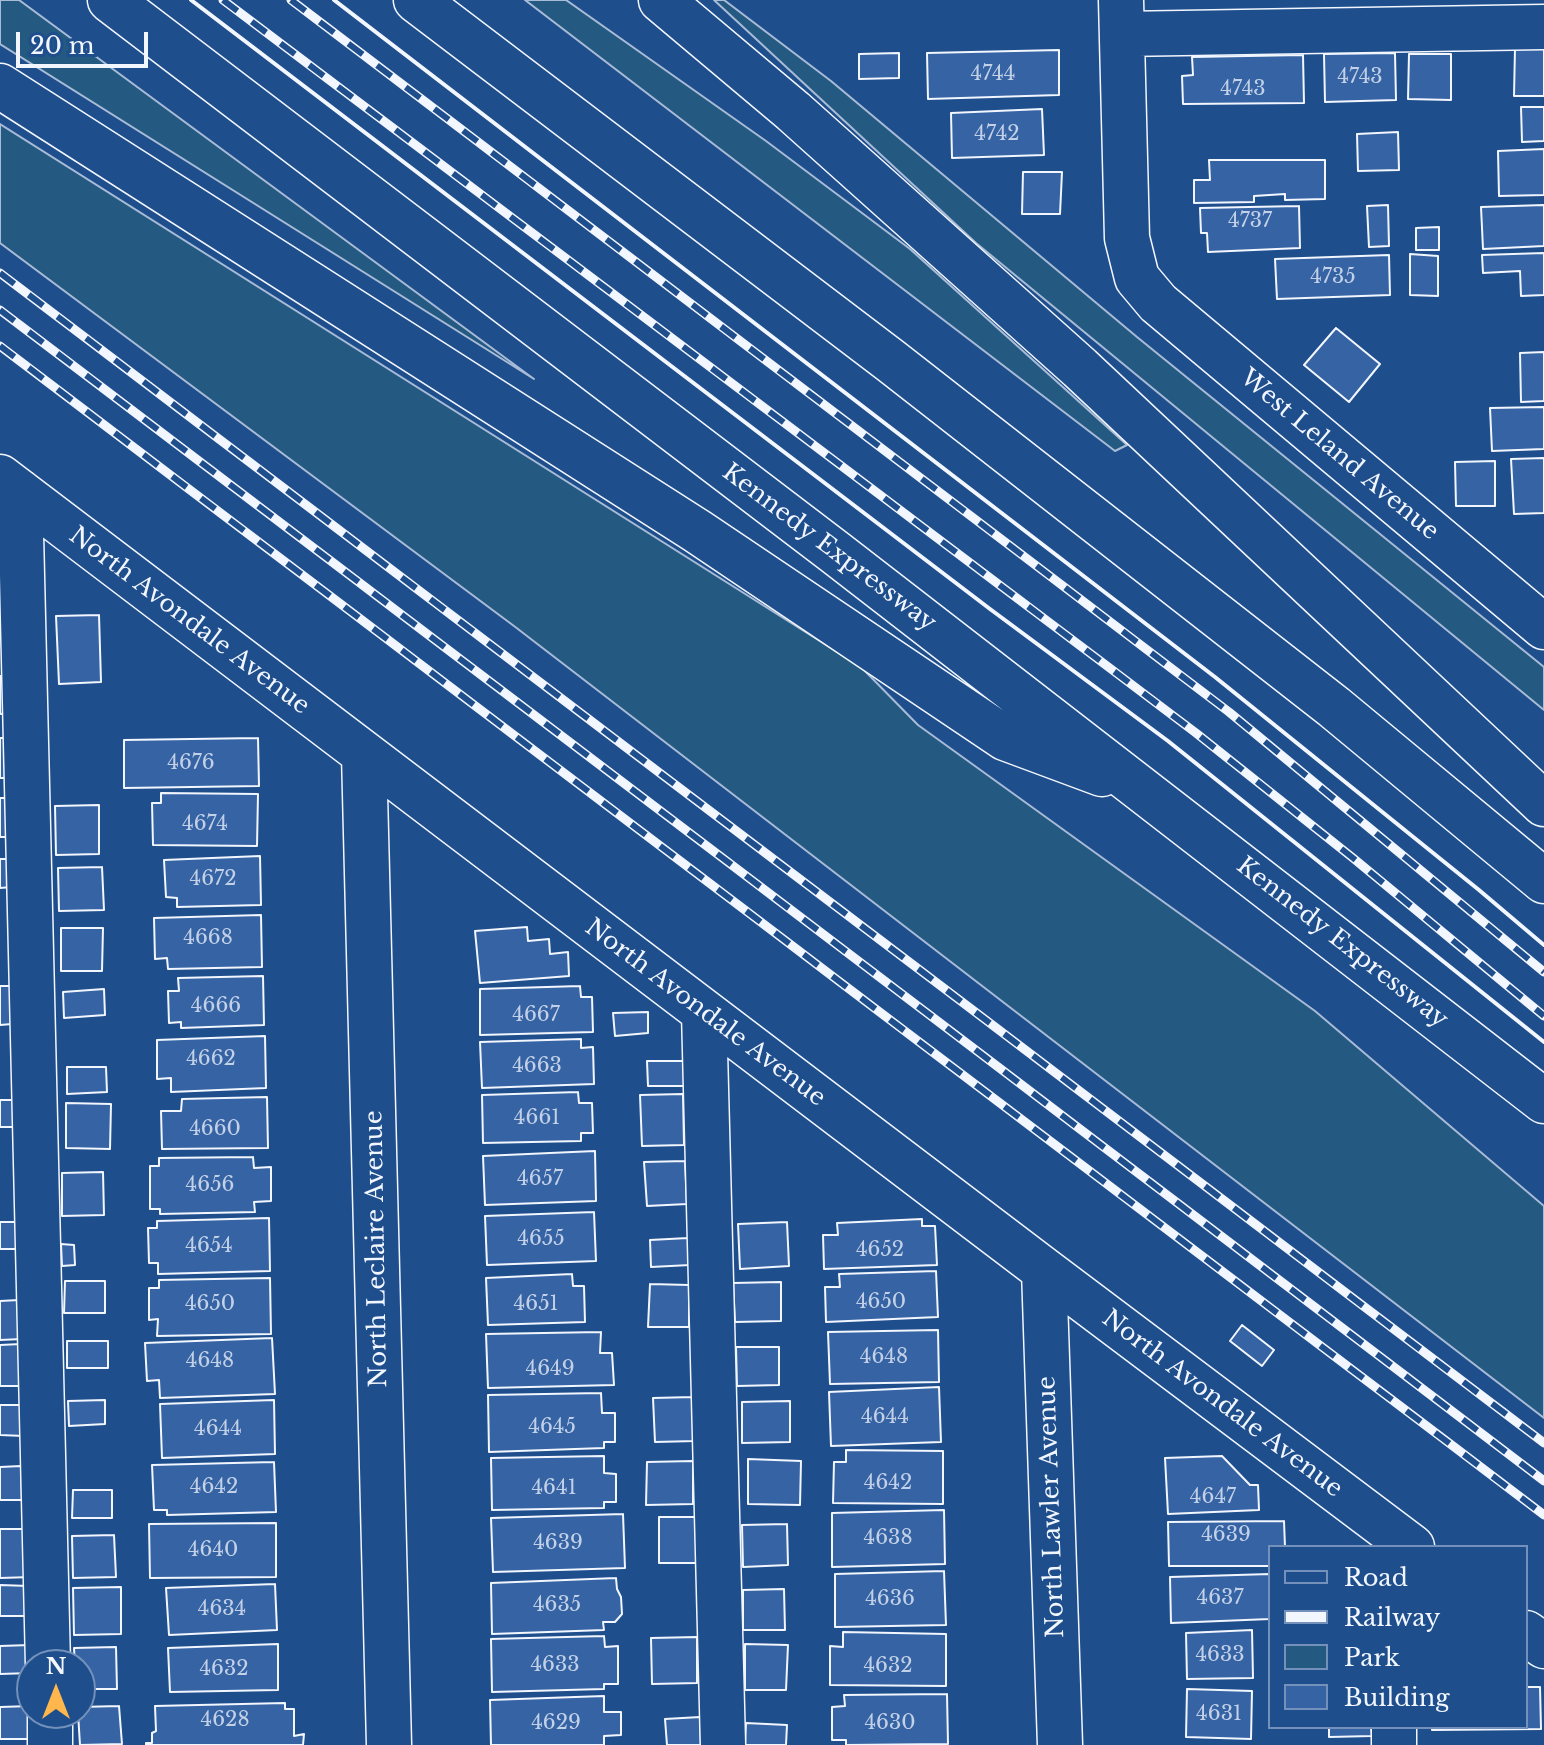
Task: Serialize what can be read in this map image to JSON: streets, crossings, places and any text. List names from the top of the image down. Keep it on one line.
{"streets":{"main road":["West Leland Avenue","Kennedy Expressway","North Avondale Avenue","North Leclaire Avenue","North Lawler Avenue"]},"crossings":[["North Avondale Avenue","North Leclaire Avenue"],["North Avondale Avenue","North Lawler Avenue"]],"house_numbers":["4744","4743","4743","4742","4737","4735","4676","4674","4672","4668","4666","4667","4662","4663","4661","4660","4657","4656","4655","4654","4652","4650","4650","4651","4648","4648","4649","4644","4645","4644","4642","4642","4641","4647","4639","4638","4639","4640","4637","4636","4635","4634","4633","4633","4632","4632","4631","4628","4629","4630"],"legend":["Road","Railway","Park","Building"],"scale_bar":"20 m","north":"top"}
